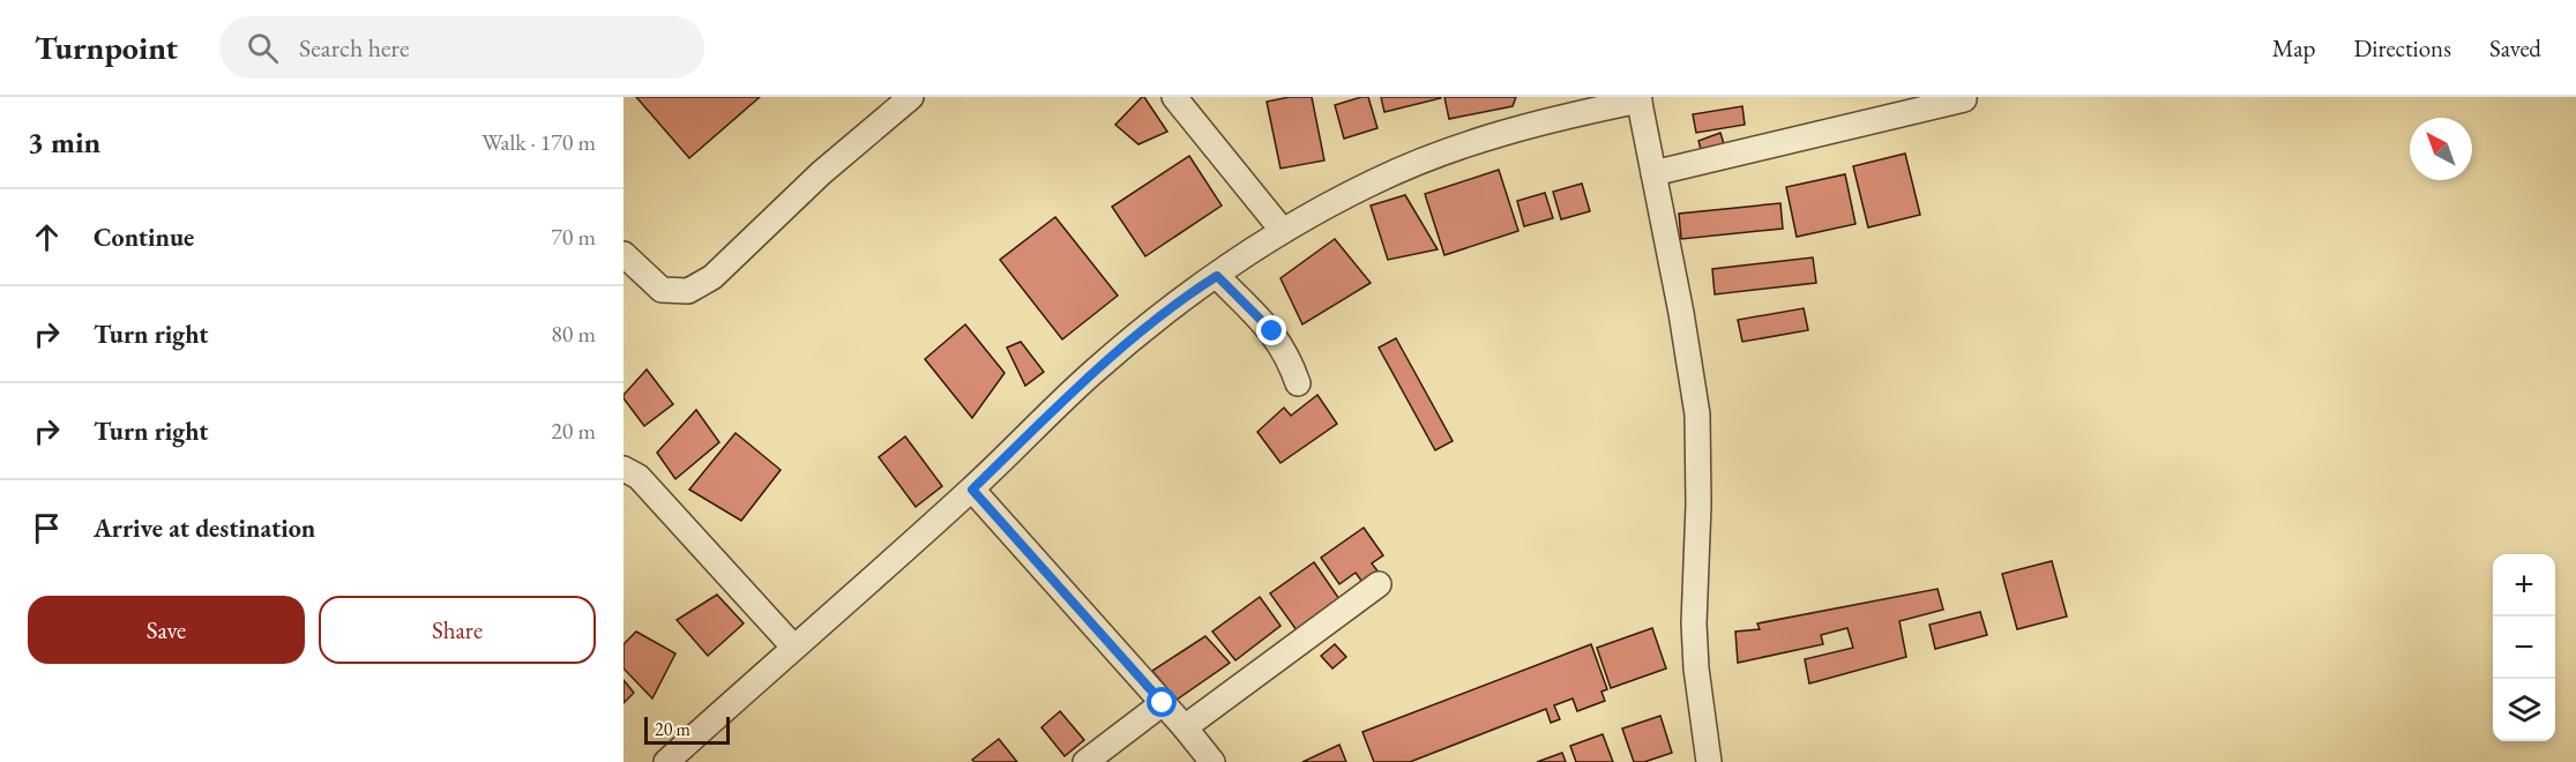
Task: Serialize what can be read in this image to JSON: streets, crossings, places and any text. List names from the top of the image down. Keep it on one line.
{"scale_bar":"20 m","north":"top left","page":{"header":"Turnpoint","search":"Search here","nav":["Map","Directions","Saved"],"heading":["3 min","Walk · 170 m"],"list":[["Continue","70 m"],["Turn right","80 m"],["Turn right","20 m"],"Arrive at destination"],"map_buttons":["+","−"],"buttons":["Save","Share"],"scale":"20 m"}}
